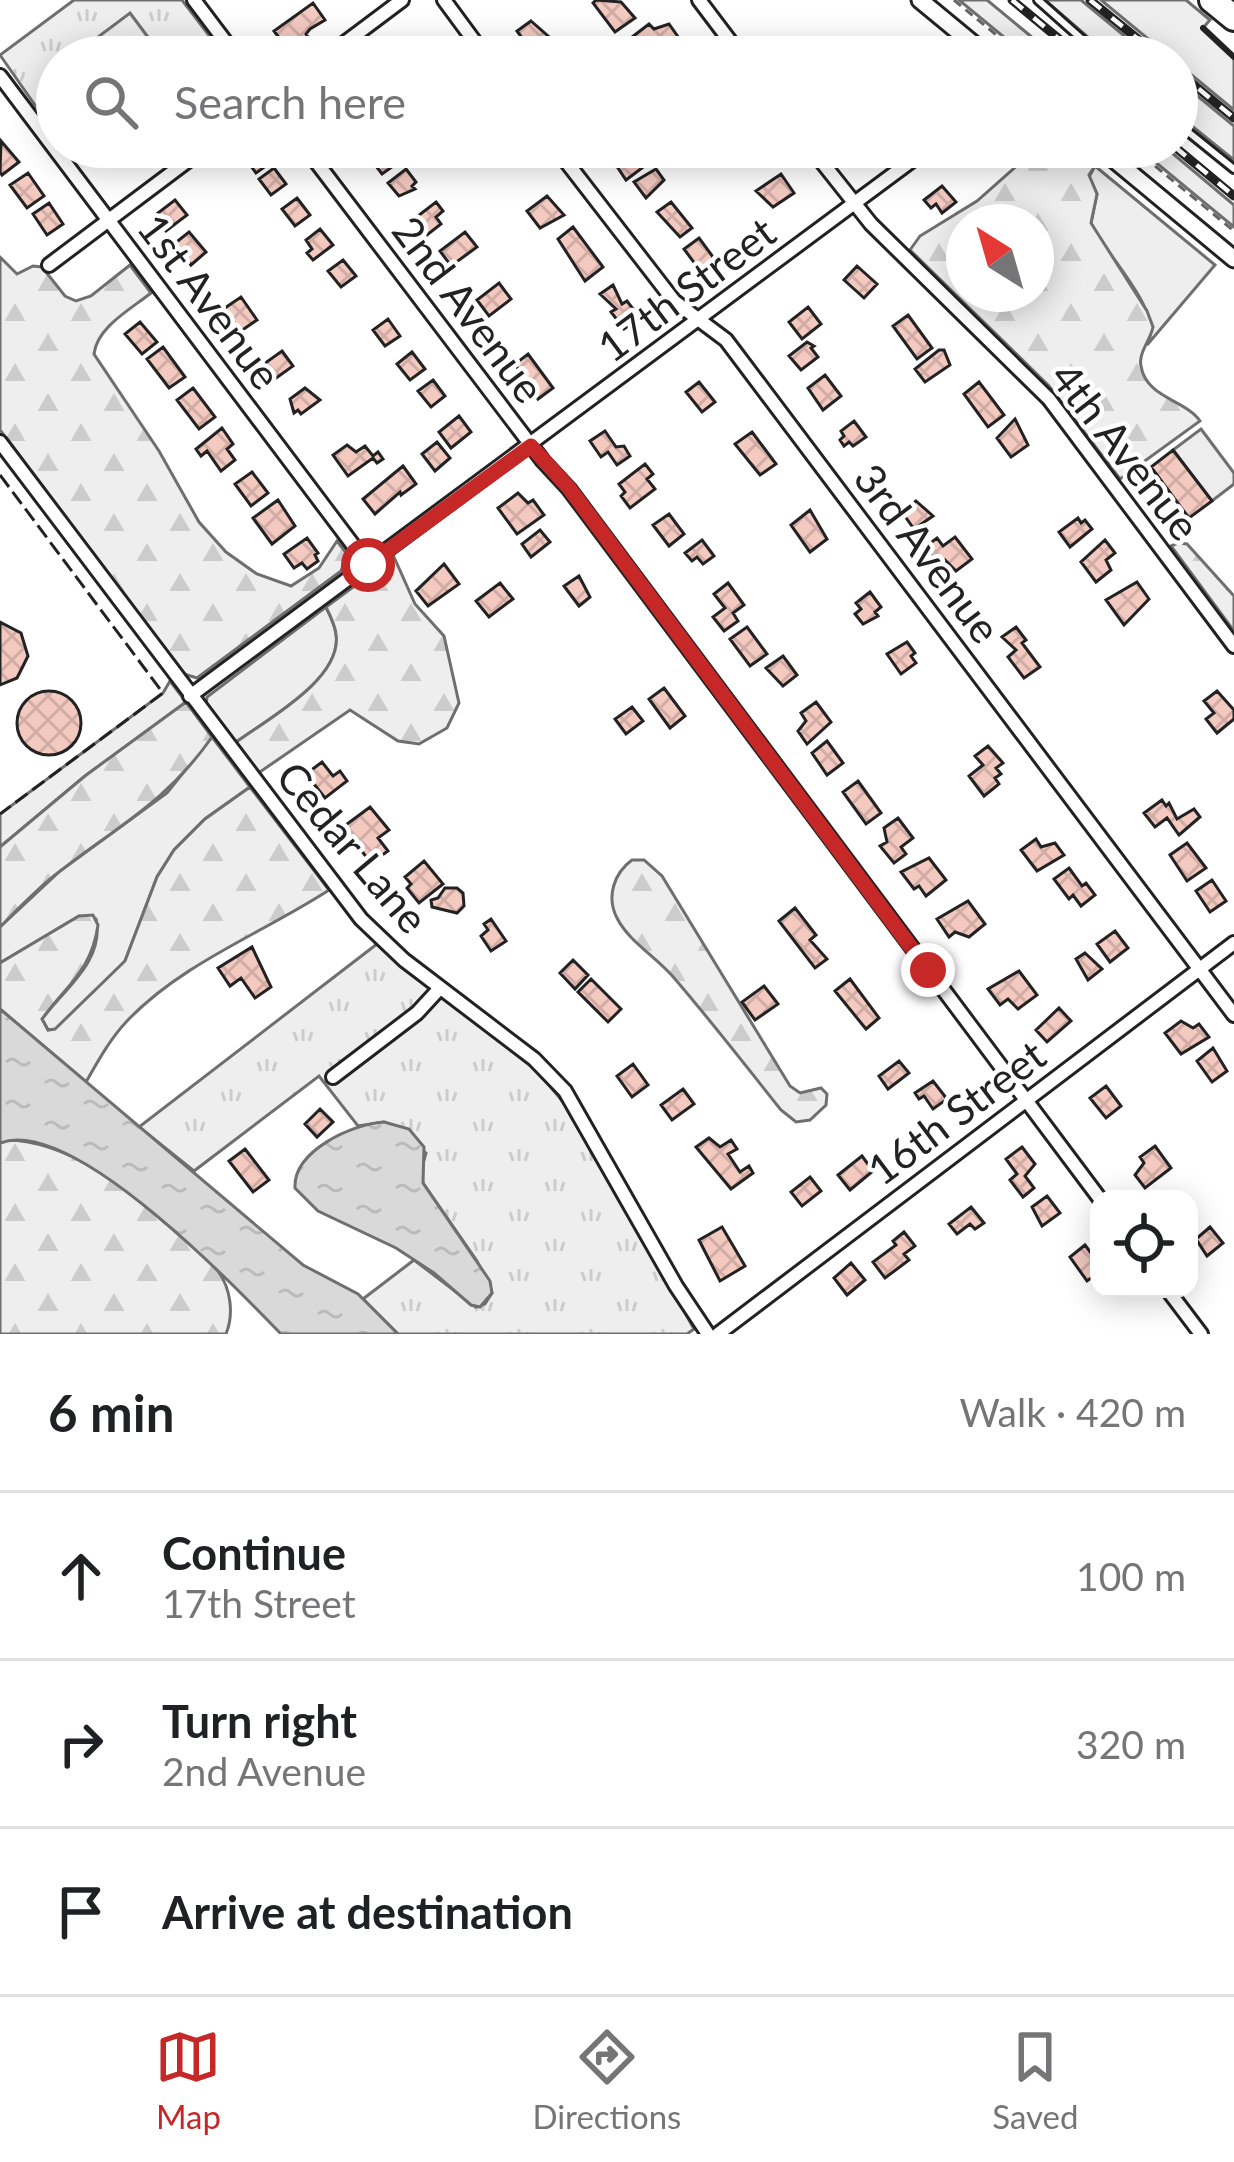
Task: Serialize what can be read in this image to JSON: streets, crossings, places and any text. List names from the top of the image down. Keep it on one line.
{"streets":{"street":["17th Street","1st Avenue","2nd Avenue","4th Avenue","3rd Avenue","Cedar Lane","16th Street"]},"crossings":[["17th Street","1st Avenue"],["17th Street","2nd Avenue"],["17th Street","4th Avenue"],["17th Street","3rd Avenue"],["17th Street","Cedar Lane"],["2nd Avenue","16th Street"],["3rd Avenue","16th Street"]],"north":"top left","page":{"search":"Search here","heading":["6 min","Walk · 420 m"],"list":[["Continue","17th Street","100 m"],["Turn right","2nd Avenue","320 m"],"Arrive at destination"],"nav":["Map","Directions","Saved"]}}
